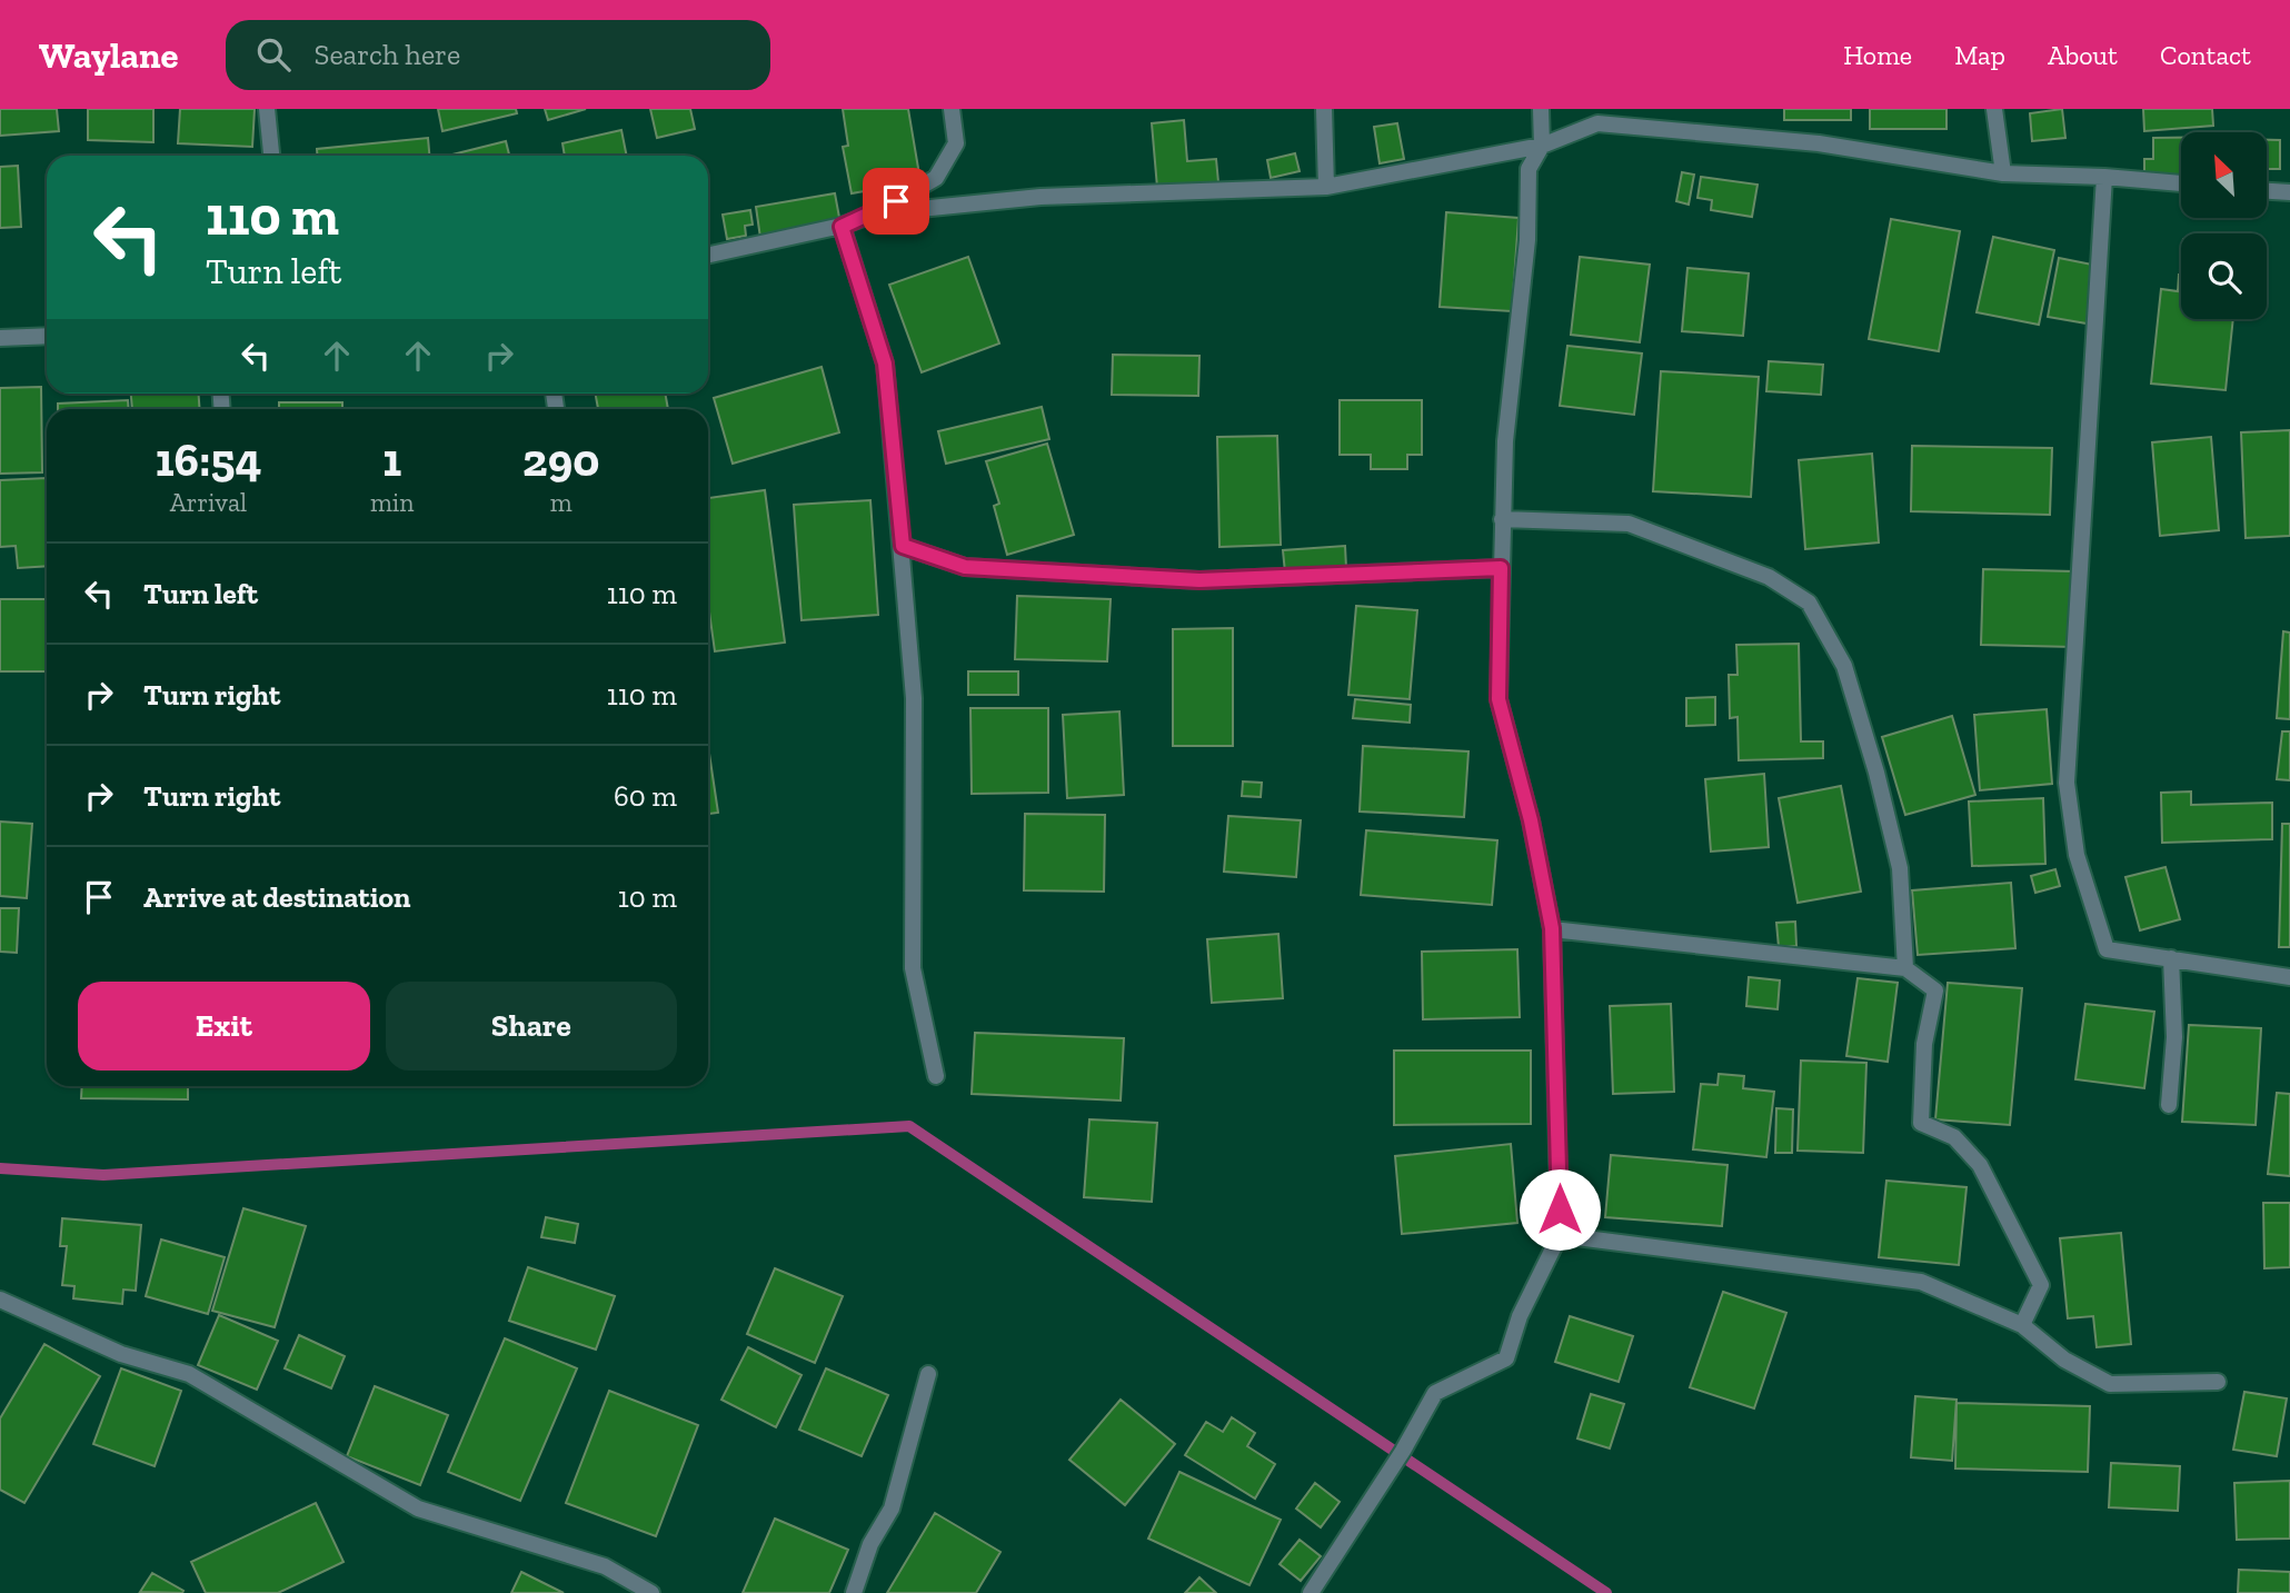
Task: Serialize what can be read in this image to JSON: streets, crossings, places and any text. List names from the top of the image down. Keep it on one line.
{"north":"top left","page":{"header":"Waylane","search":"Search here","nav":["Home","Map","About","Contact"],"turn":["110 m","Turn left"],"eta":["16:54","Arrival","1","min","290","m"],"list":[{"name":"Turn left","value":"110 m"},{"name":"Turn right","value":"110 m"},{"name":"Turn right","value":"60 m"},{"name":"Arrive at destination","value":"10 m"}],"buttons":["Exit","Share"]}}
